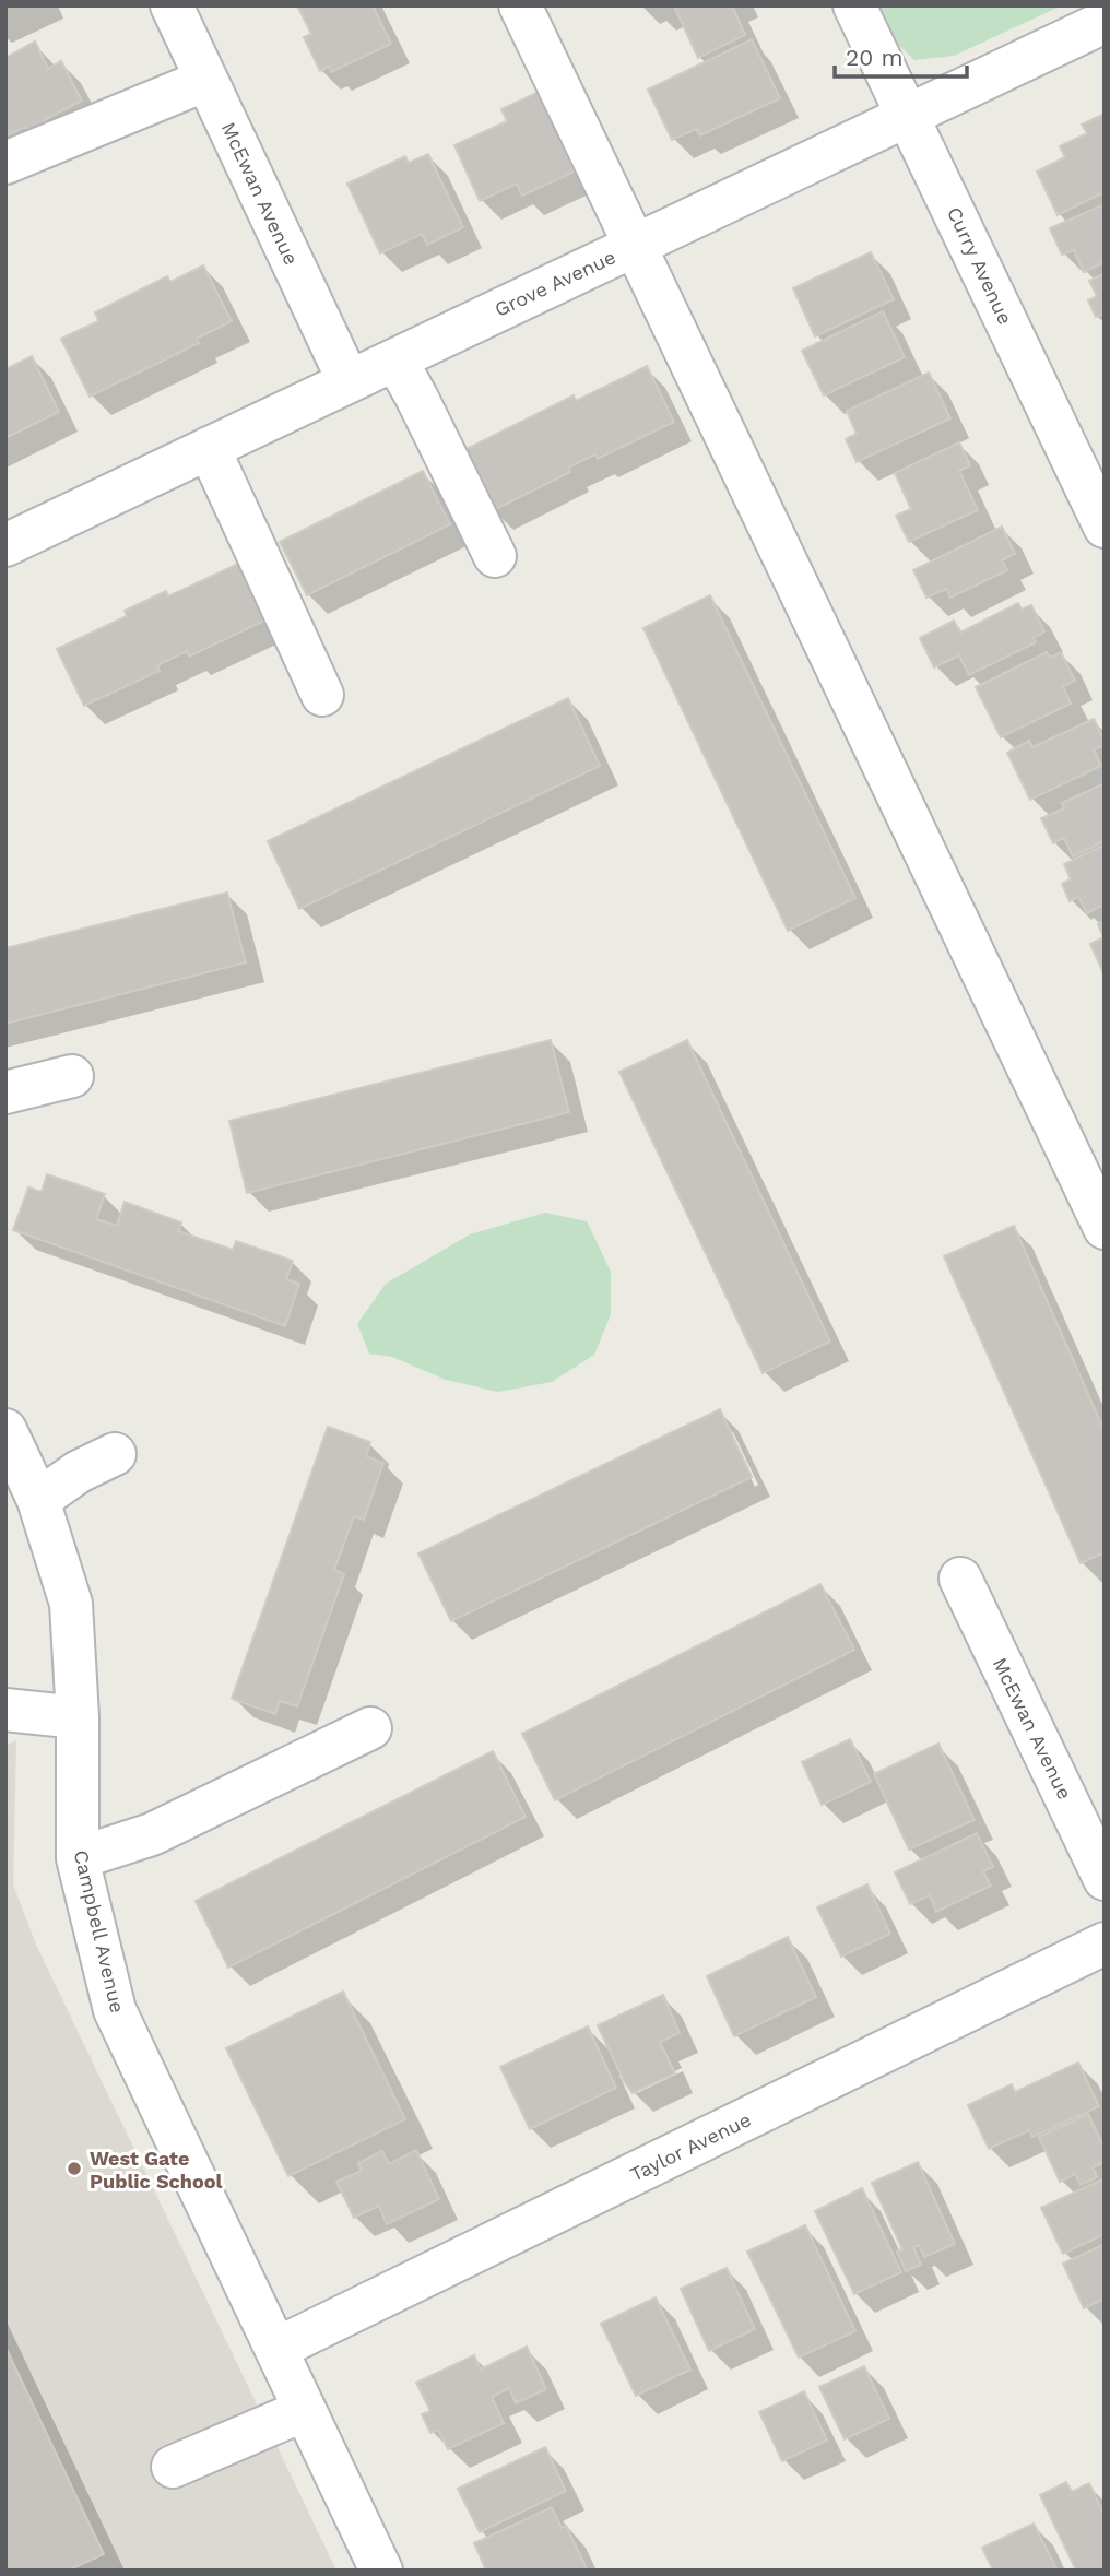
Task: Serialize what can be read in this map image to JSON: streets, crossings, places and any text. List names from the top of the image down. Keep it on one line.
{"streets":{"street":["McEwan Avenue","Curry Avenue","Grove Avenue","Campbell Avenue","Taylor Avenue"]},"crossings":[["McEwan Avenue","Grove Avenue"],["Curry Avenue","Grove Avenue"],["Campbell Avenue","Taylor Avenue"]],"places":["West Gate Public School"],"scale_bar":"20 m"}
